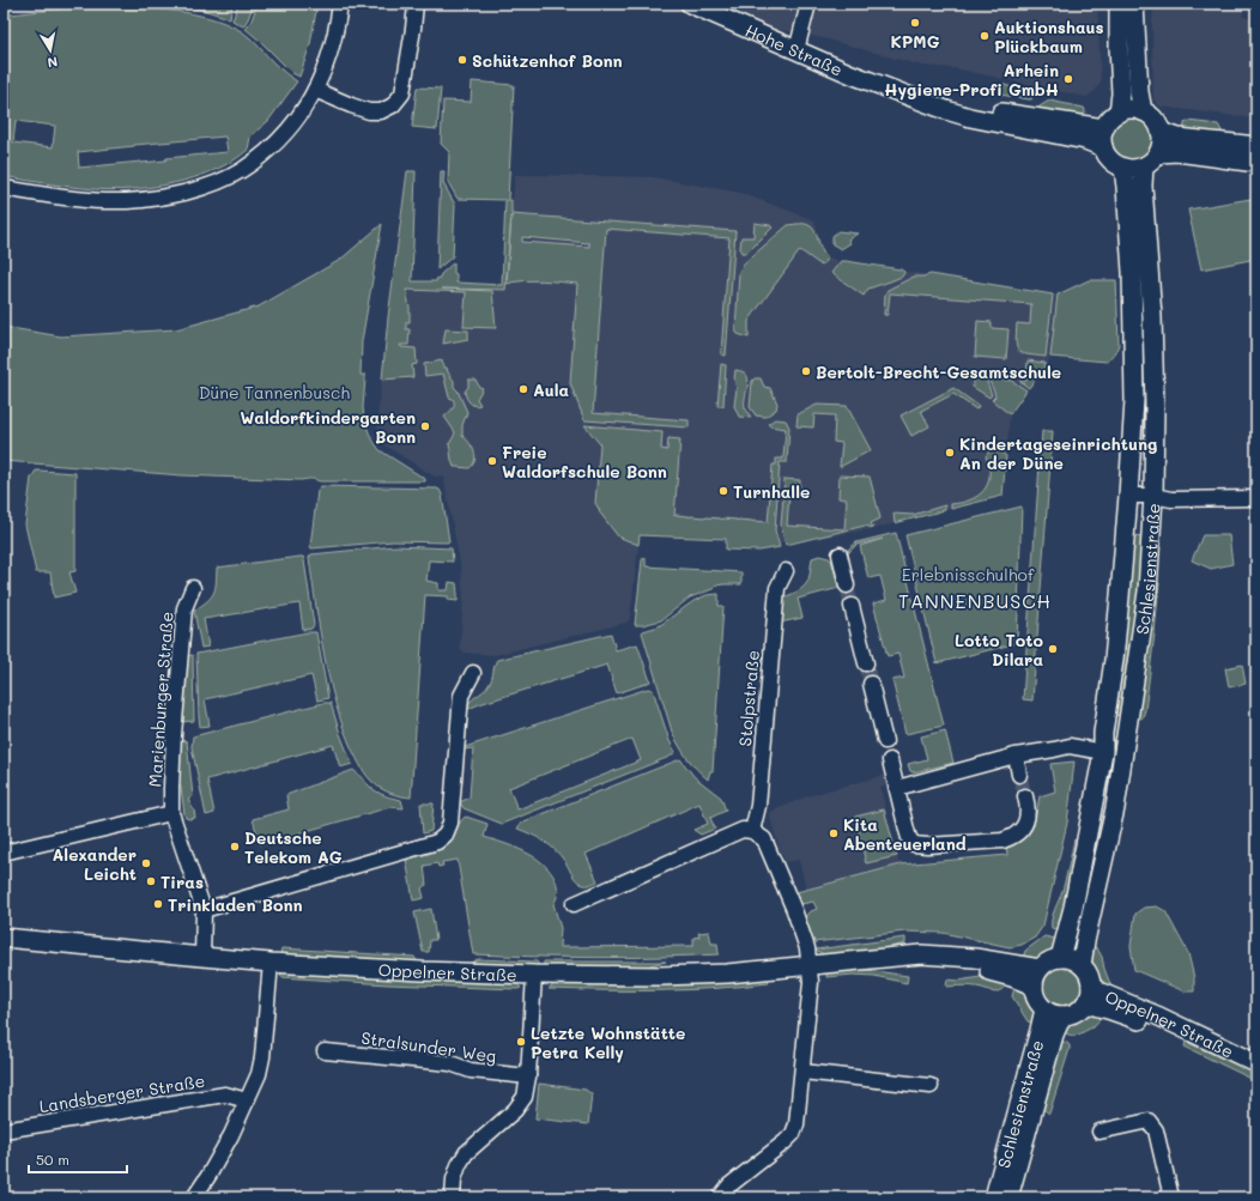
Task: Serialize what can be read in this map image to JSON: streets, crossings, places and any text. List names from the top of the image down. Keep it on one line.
{"streets":{"street":["Hohe Straße","Schlesienstraße","Stolpstraße","Marienburger Straße","Oppelner Straße","Stralsunder Weg","Landsberger Straße"]},"crossings":[["Hohe Straße","Schlesienstraße"],["Schlesienstraße","Oppelner Straße"],["Marienburger Straße","Oppelner Straße"]],"districts":["TANNENBUSCH"],"parks":["Düne Tannenbusch","Erlebnisschulhof"],"places":["KPMG","Auktionshaus Plückbaum","Schützenhof Bonn","Arhein Hygiene-Profi GmbH","Bertolt-Brecht-Gesamtschule","Aula","Waldorfkindergarten Bonn","Kindertageseinrichtung An der Düne","Freie Waldorfschule Bonn","Turnhalle","Lotto Toto Dilara","Kita Abenteuerland","Deutsche Telekom AG","Alexander Leicht","Tiras","Trinkladen Bonn","Letzte Wohnstätte Petra Kelly"],"scale_bar":"50 m","north":"bottom"}
